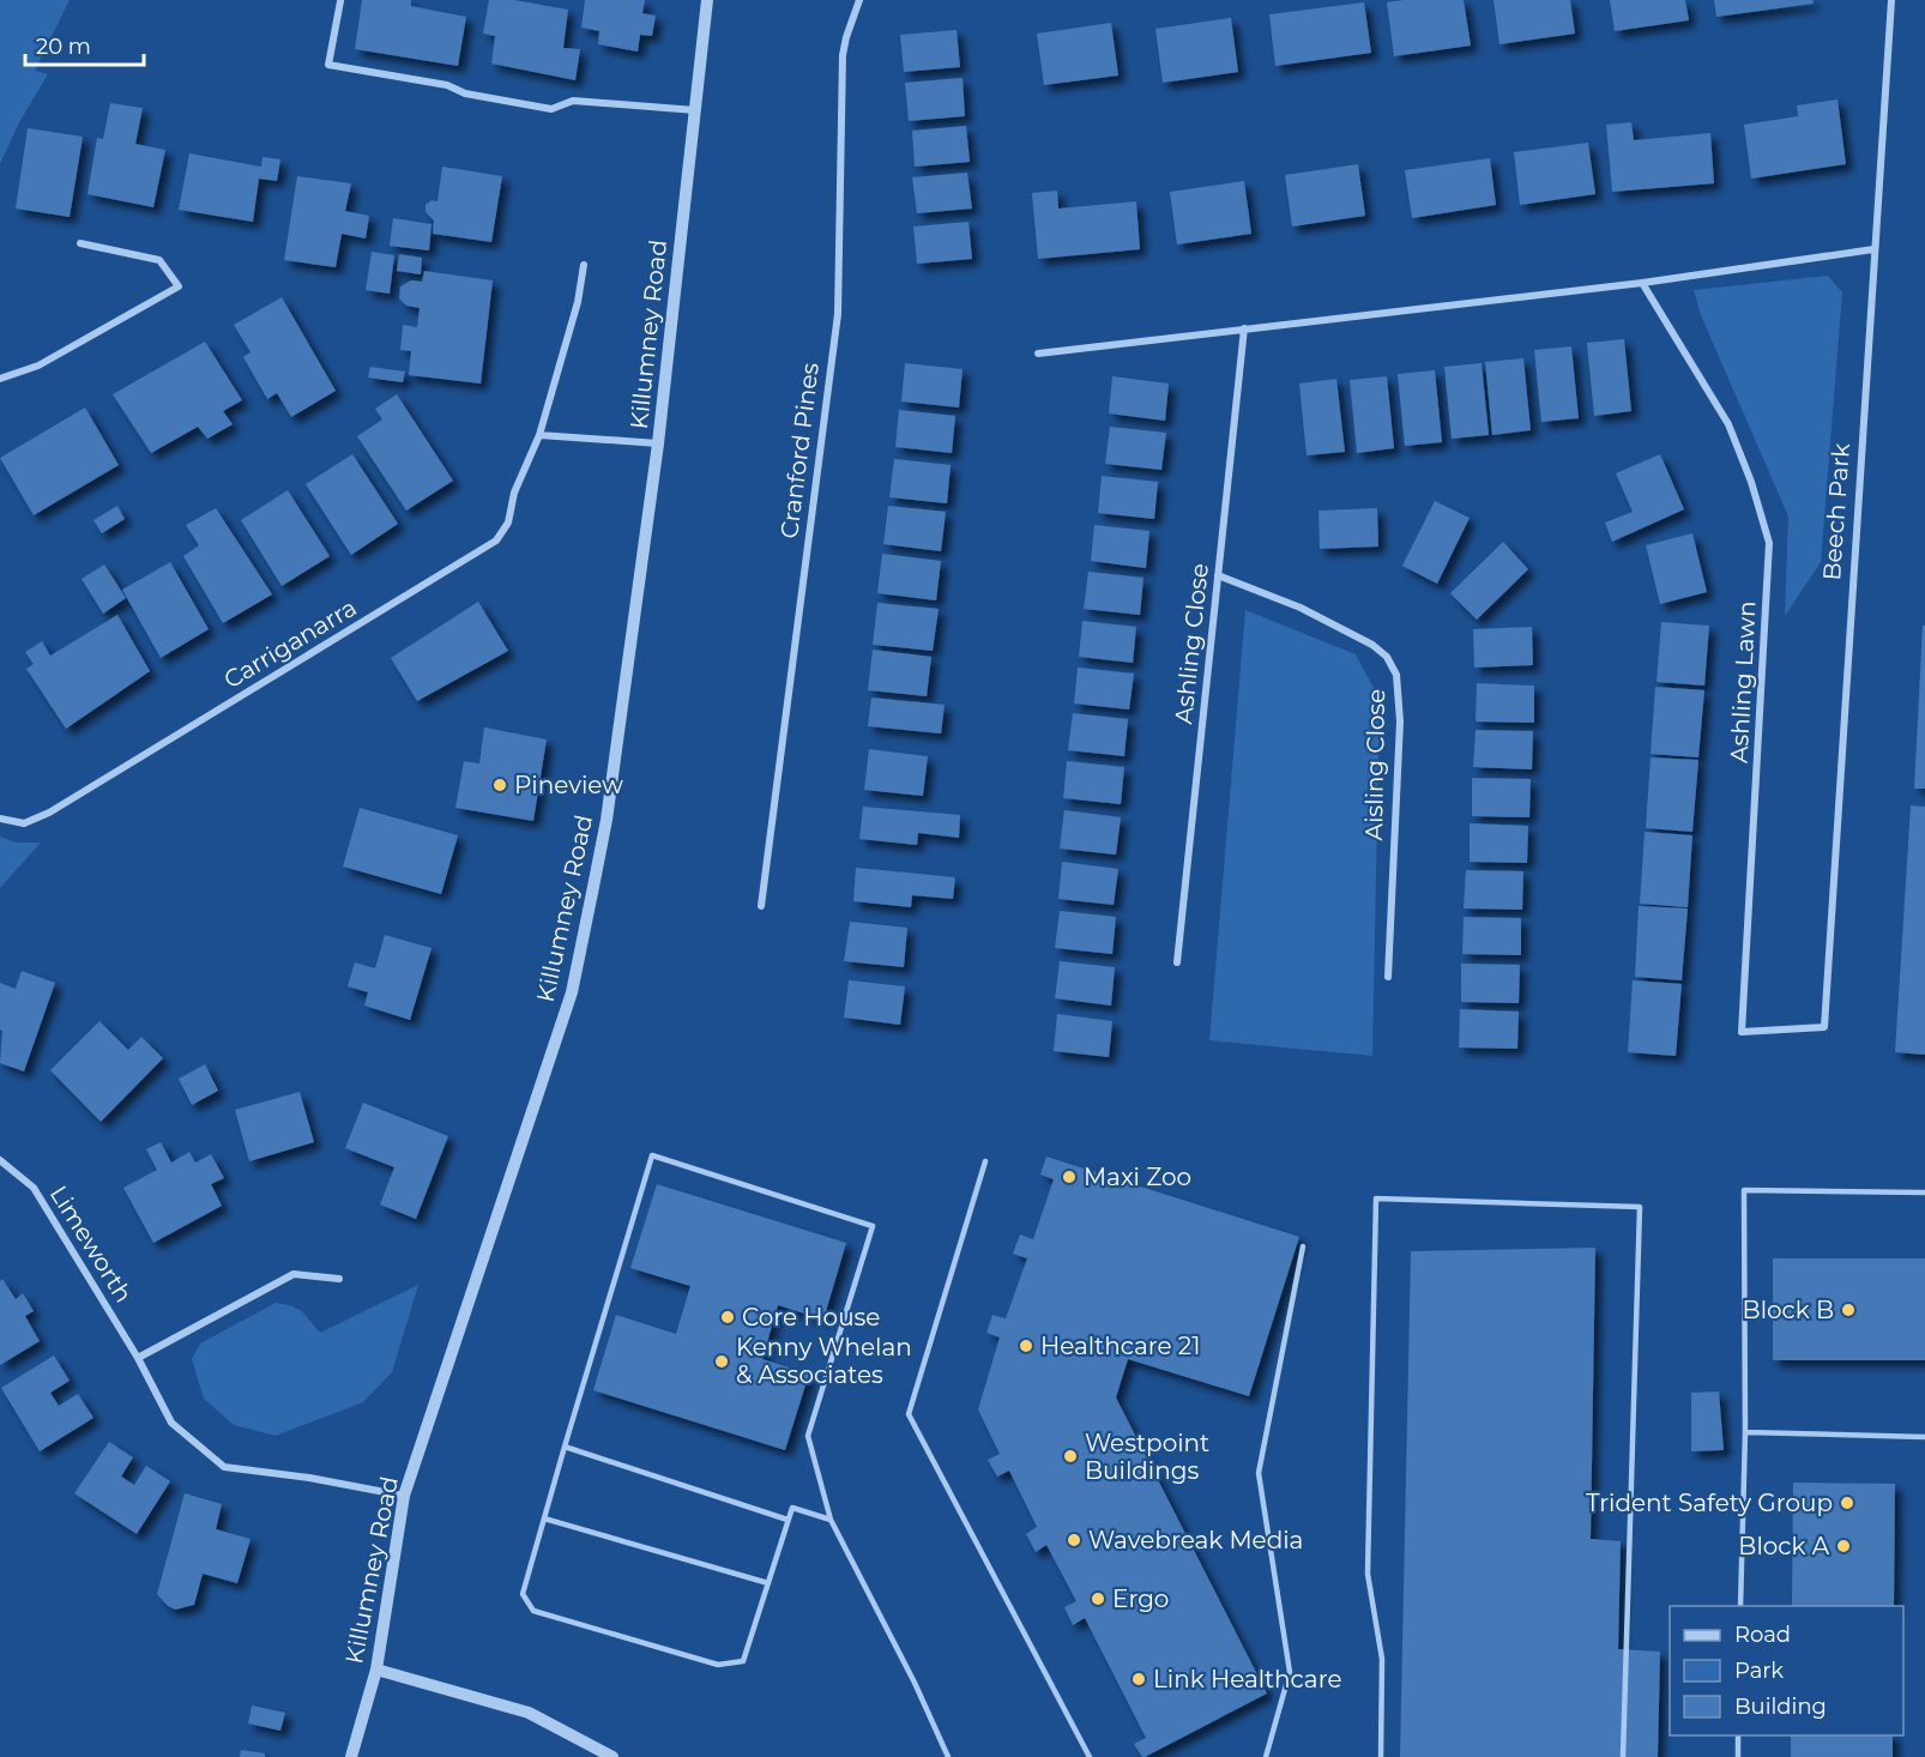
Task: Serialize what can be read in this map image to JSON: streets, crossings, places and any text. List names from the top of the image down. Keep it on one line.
{"streets":{"street":["Killumney Road","Cranford Pines","Beech Park","Carriganarra","Ashling Close","Ashling Lawn","Aisling Close","Limeworth"]},"crossings":[["Killumney Road","Limeworth"],["Beech Park","Ashling Lawn"],["Ashling Close","Aisling Close"]],"places":["Pineview","Maxi Zoo","Block B","Core House","Healthcare 21","Kenny Whelan & Associates","Westpoint Buildings","Trident Safety Group","Wavebreak Media","Block A","Ergo","Link Healthcare"],"legend":["Road","Park","Building"],"scale_bar":"20 m"}
